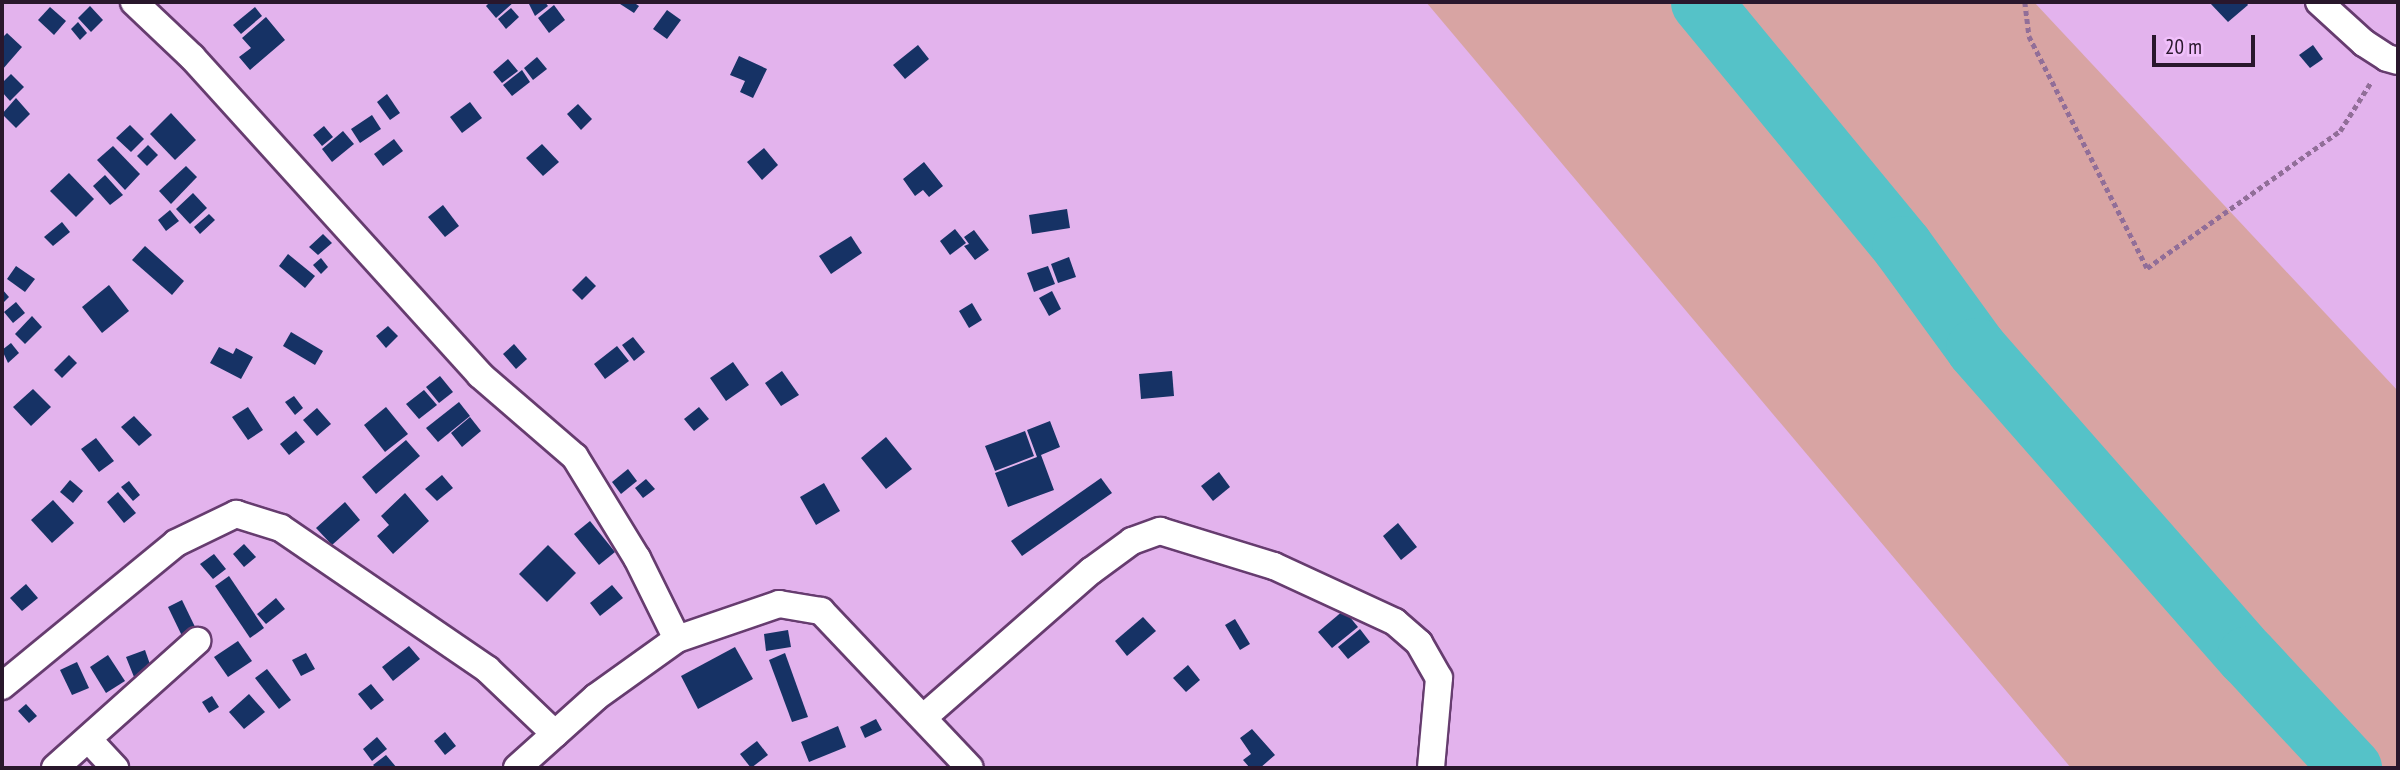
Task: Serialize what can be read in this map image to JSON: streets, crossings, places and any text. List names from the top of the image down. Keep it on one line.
{"scale_bar":"20 m"}
